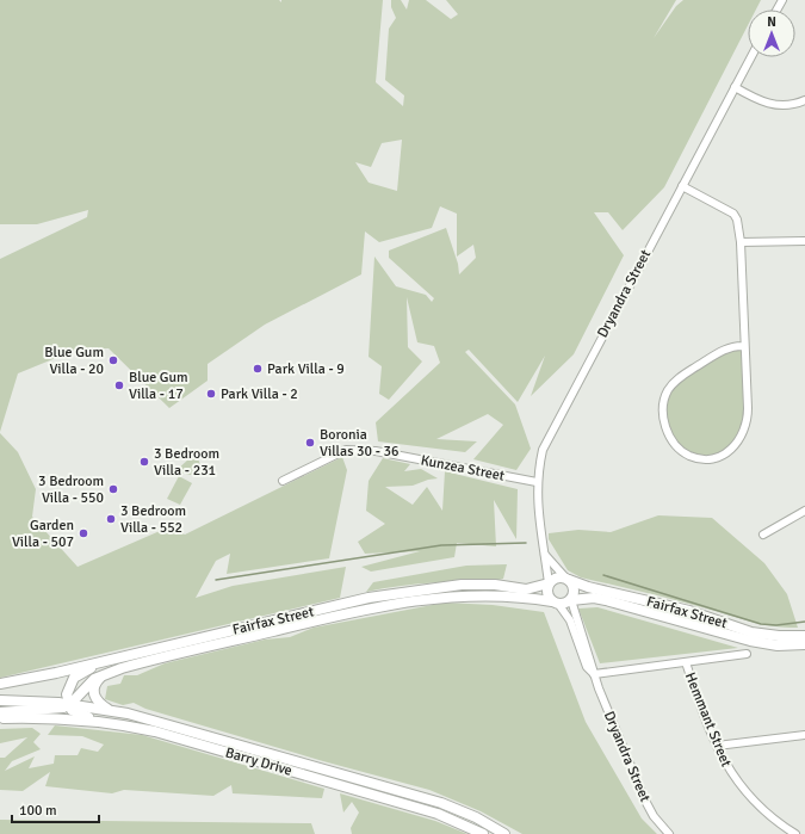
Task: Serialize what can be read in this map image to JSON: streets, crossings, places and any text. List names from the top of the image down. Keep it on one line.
{"streets":{"main road":["Fairfax Street","Barry Drive"],"street":["Dryandra Street","Kunzea Street","Hemmant Street"]},"crossings":[["Dryandra Street","Kunzea Street"],["Dryandra Street","Fairfax Street"],["Fairfax Street","Barry Drive"]],"places":["Blue Gum Villa - 20","Park Villa - 9","Blue Gum Villa - 17","Park Villa - 2","Boronia Villas 30 - 36","3 Bedroom Villa - 231","3 Bedroom Villa - 550","3 Bedroom Villa - 552","Garden Villa - 507"],"scale_bar":"100 m","north":"top"}
